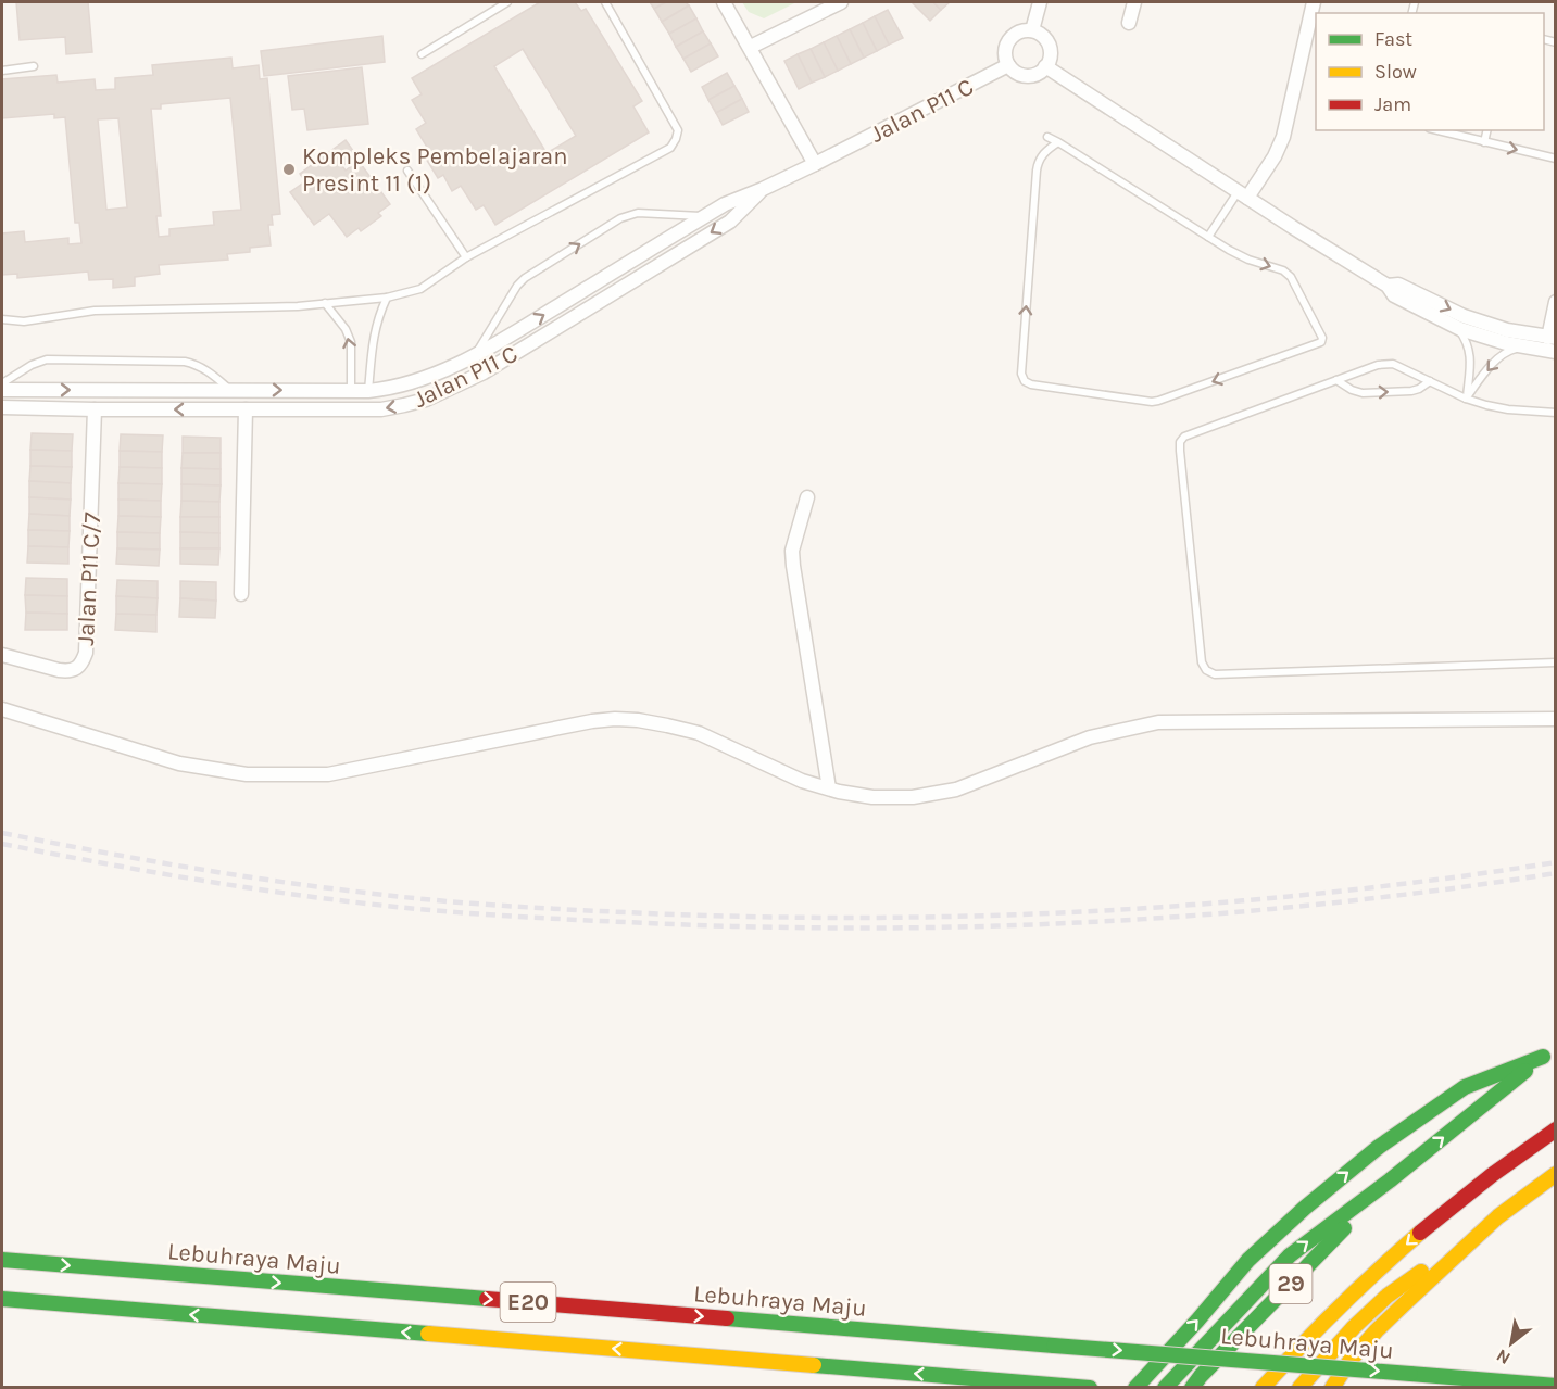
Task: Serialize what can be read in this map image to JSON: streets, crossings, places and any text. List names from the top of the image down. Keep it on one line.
{"streets":{"highway":["Lebuhraya Maju","29","E20"],"street":["Jalan P11 C","Jalan P11 C/7"]},"crossings":[["Jalan P11 C","Jalan P11 C/7"]],"places":["Kompleks Pembelajaran Presint 11 (1)"],"legend":["Fast","Slow","Jam"],"north":"bottom left"}
